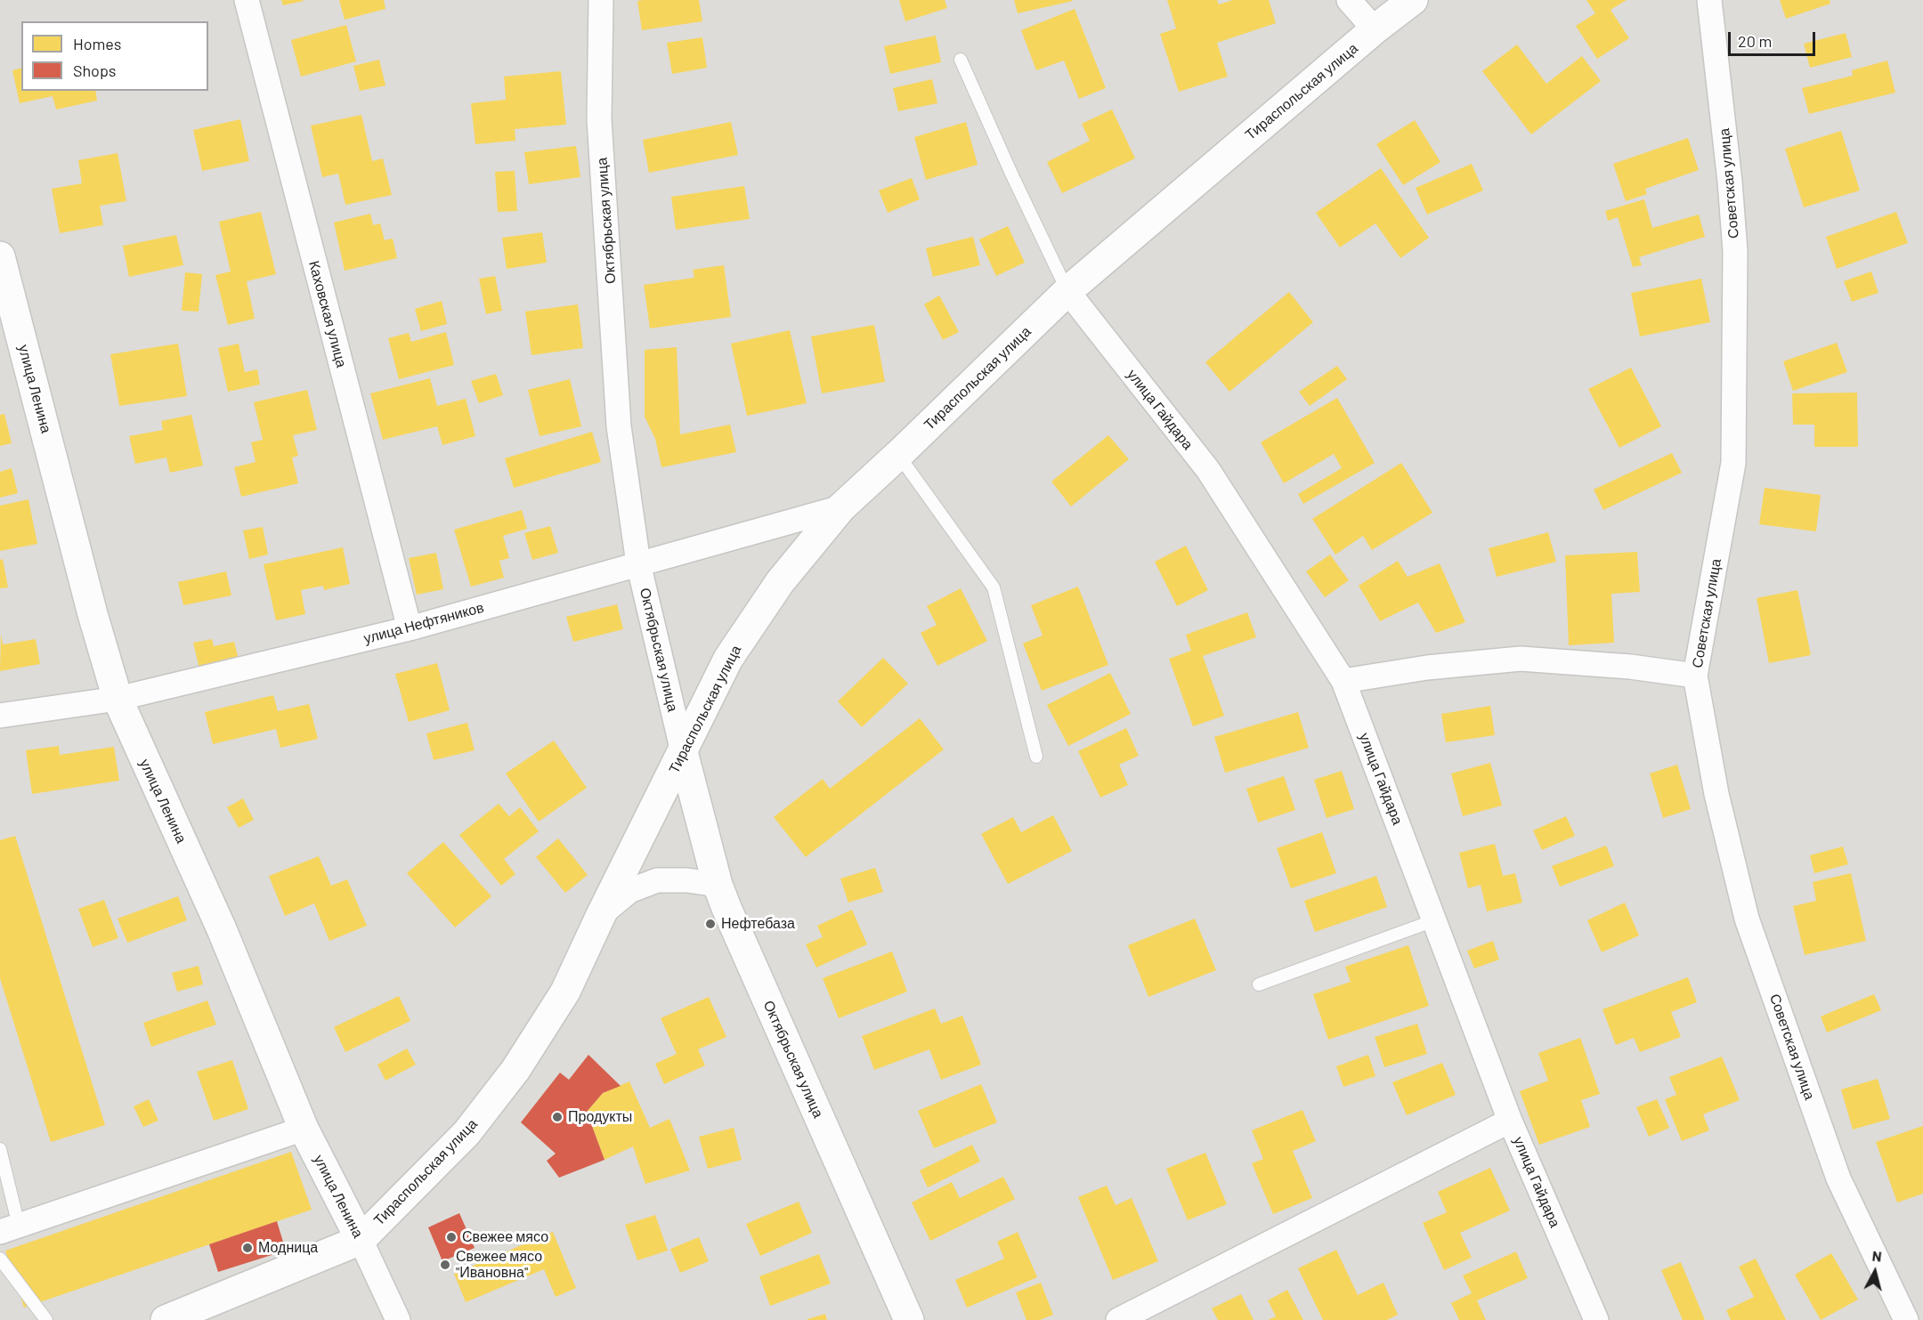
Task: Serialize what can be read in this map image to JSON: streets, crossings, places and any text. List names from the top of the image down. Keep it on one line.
{"streets":{"street":["Тираспольская улица","Советская улица","Октябрьская улица","Каховская улица","улица Ленина","улица Гайдара","улица Нефтяников"]},"crossings":[["Тираспольская улица","Октябрьская улица"],["Тираспольская улица","улица Ленина"],["Тираспольская улица","улица Гайдара"],["Тираспольская улица","улица Нефтяников"],["Октябрьская улица","улица Нефтяников"],["Каховская улица","улица Нефтяников"],["улица Ленина","улица Нефтяников"]],"places":["Нефтебаза","Продукты","Свежее мясо","Модница","Свежее мясо \"Ивановна\""],"legend":["Homes","Shops"],"scale_bar":"20 m","north":"top"}
